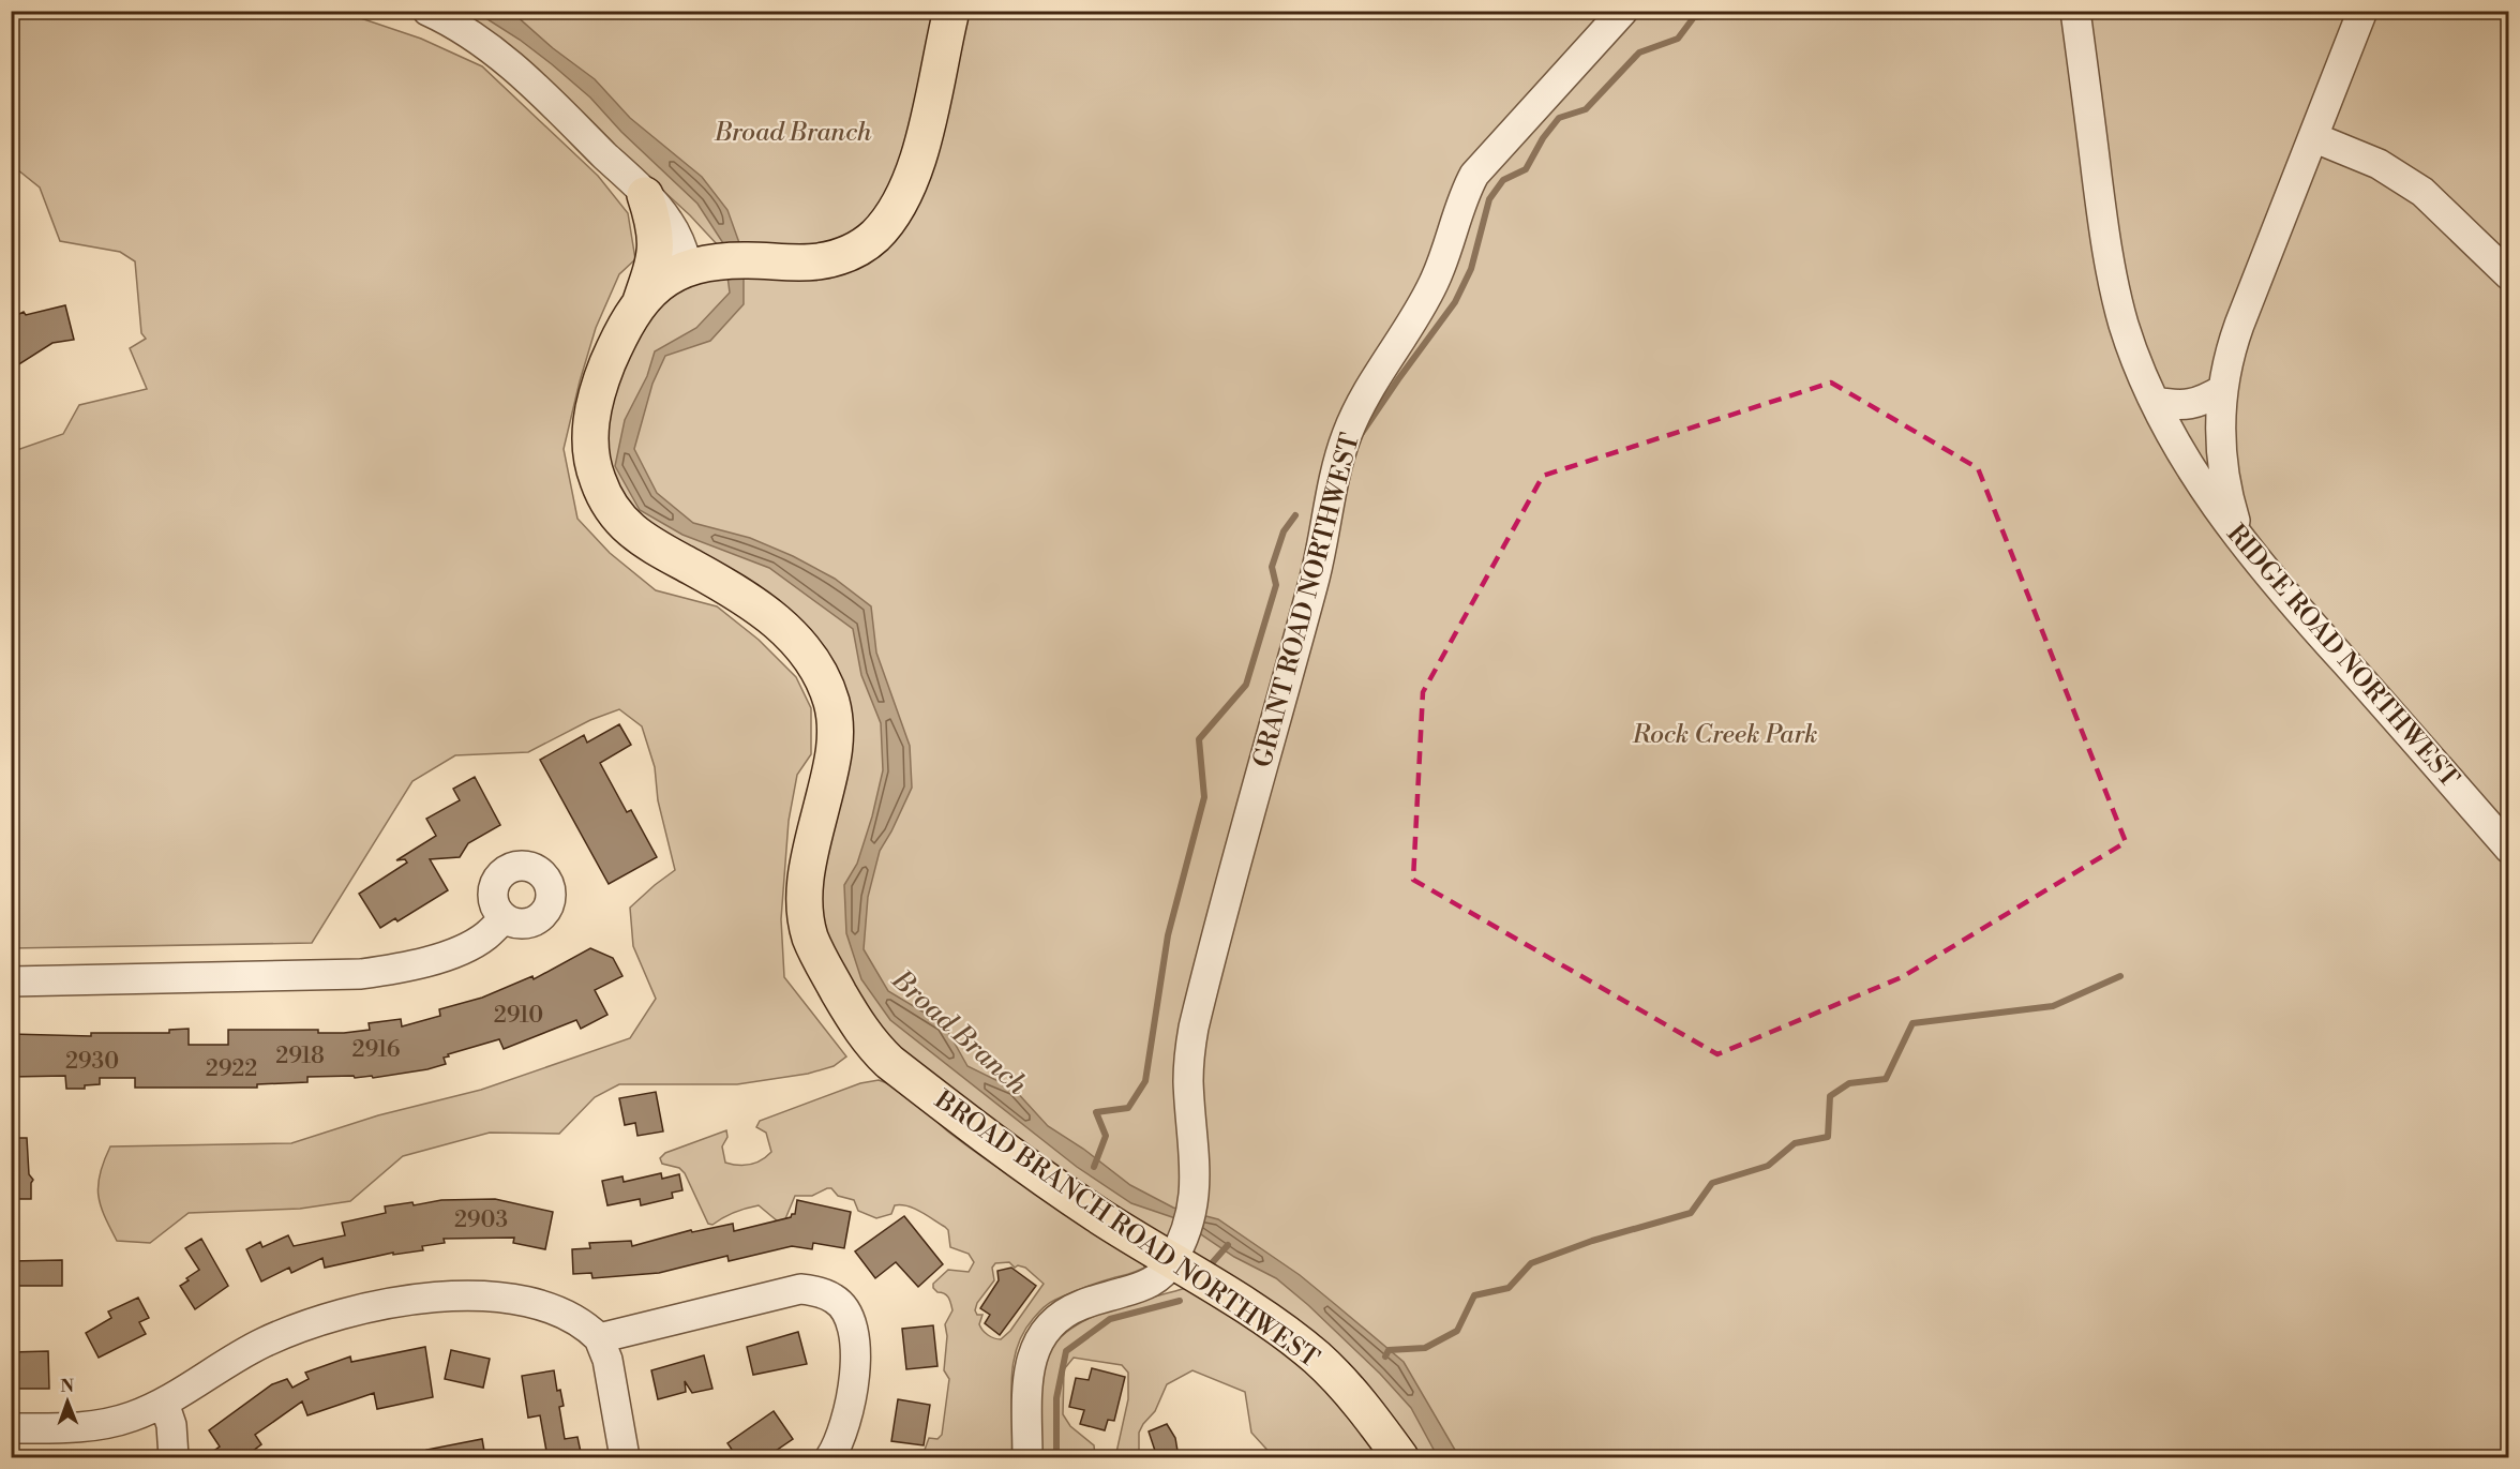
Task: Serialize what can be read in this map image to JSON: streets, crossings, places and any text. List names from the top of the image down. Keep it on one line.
{"streets":{"main road":["BROAD BRANCH ROAD NORTHWEST"],"street":["GRANT ROAD NORTHWEST","RIDGE ROAD NORTHWEST"]},"crossings":[["GRANT ROAD NORTHWEST","BROAD BRANCH ROAD NORTHWEST"]],"water":["Broad Branch"],"parks":["Broad Branch","Rock Creek Park"],"house_numbers":["2910","2916","2918","2930","2922","2903"],"north":"top"}
